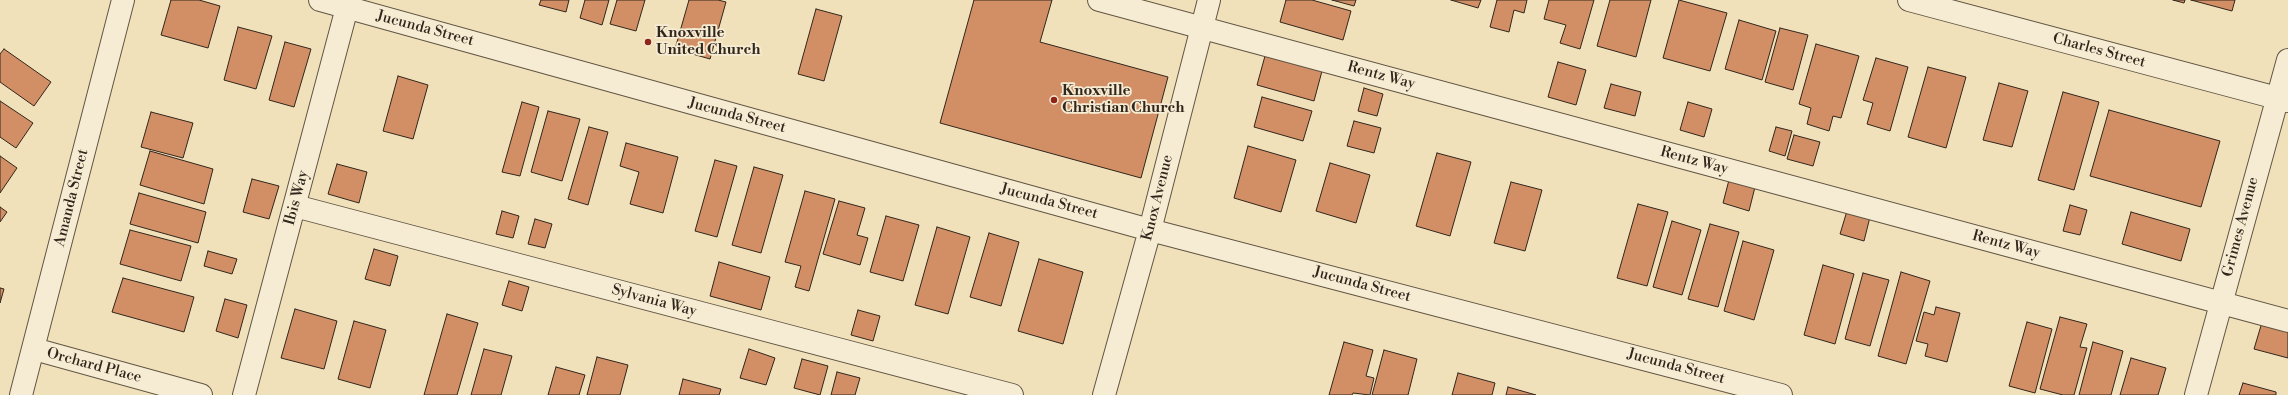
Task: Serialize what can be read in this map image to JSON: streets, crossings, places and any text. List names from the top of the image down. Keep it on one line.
{"streets":{"street":["Jucunda Street","Charles Street","Rentz Way","Amanda Street","Ibis Way","Knox Avenue","Grimes Avenue","Sylvania Way","Orchard Place"]},"crossings":[["Jucunda Street","Ibis Way"],["Jucunda Street","Knox Avenue"],["Charles Street","Grimes Avenue"],["Rentz Way","Knox Avenue"],["Rentz Way","Grimes Avenue"],["Amanda Street","Orchard Place"],["Ibis Way","Sylvania Way"]],"places":["Knoxville United Church","Knoxville Christian Church"]}
